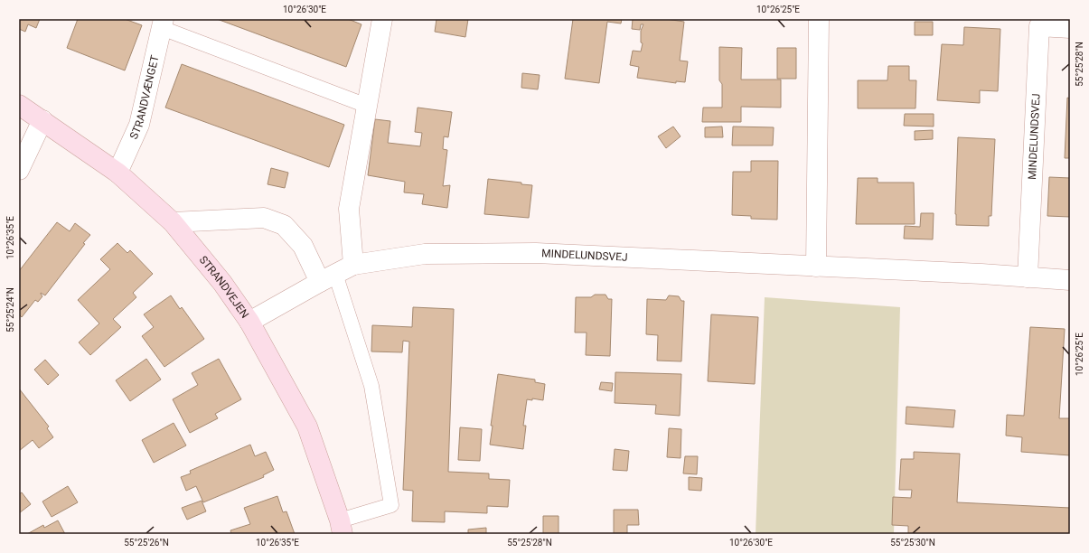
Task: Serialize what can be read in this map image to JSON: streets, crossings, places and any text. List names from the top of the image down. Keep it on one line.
{"streets":{"street":["STRANDVÆNGET","MINDELUNDSVEJ","STRANDVEJEN"]},"crossings":[["STRANDVÆNGET","STRANDVEJEN"],["MINDELUNDSVEJ","STRANDVEJEN"]],"coordinates":["10°26'30\"E","10°26'25\"E","55°25'28\"N","10°26'35\"E","55°25'24\"N","55°25'26\"N","55°25'30\"N"]}
